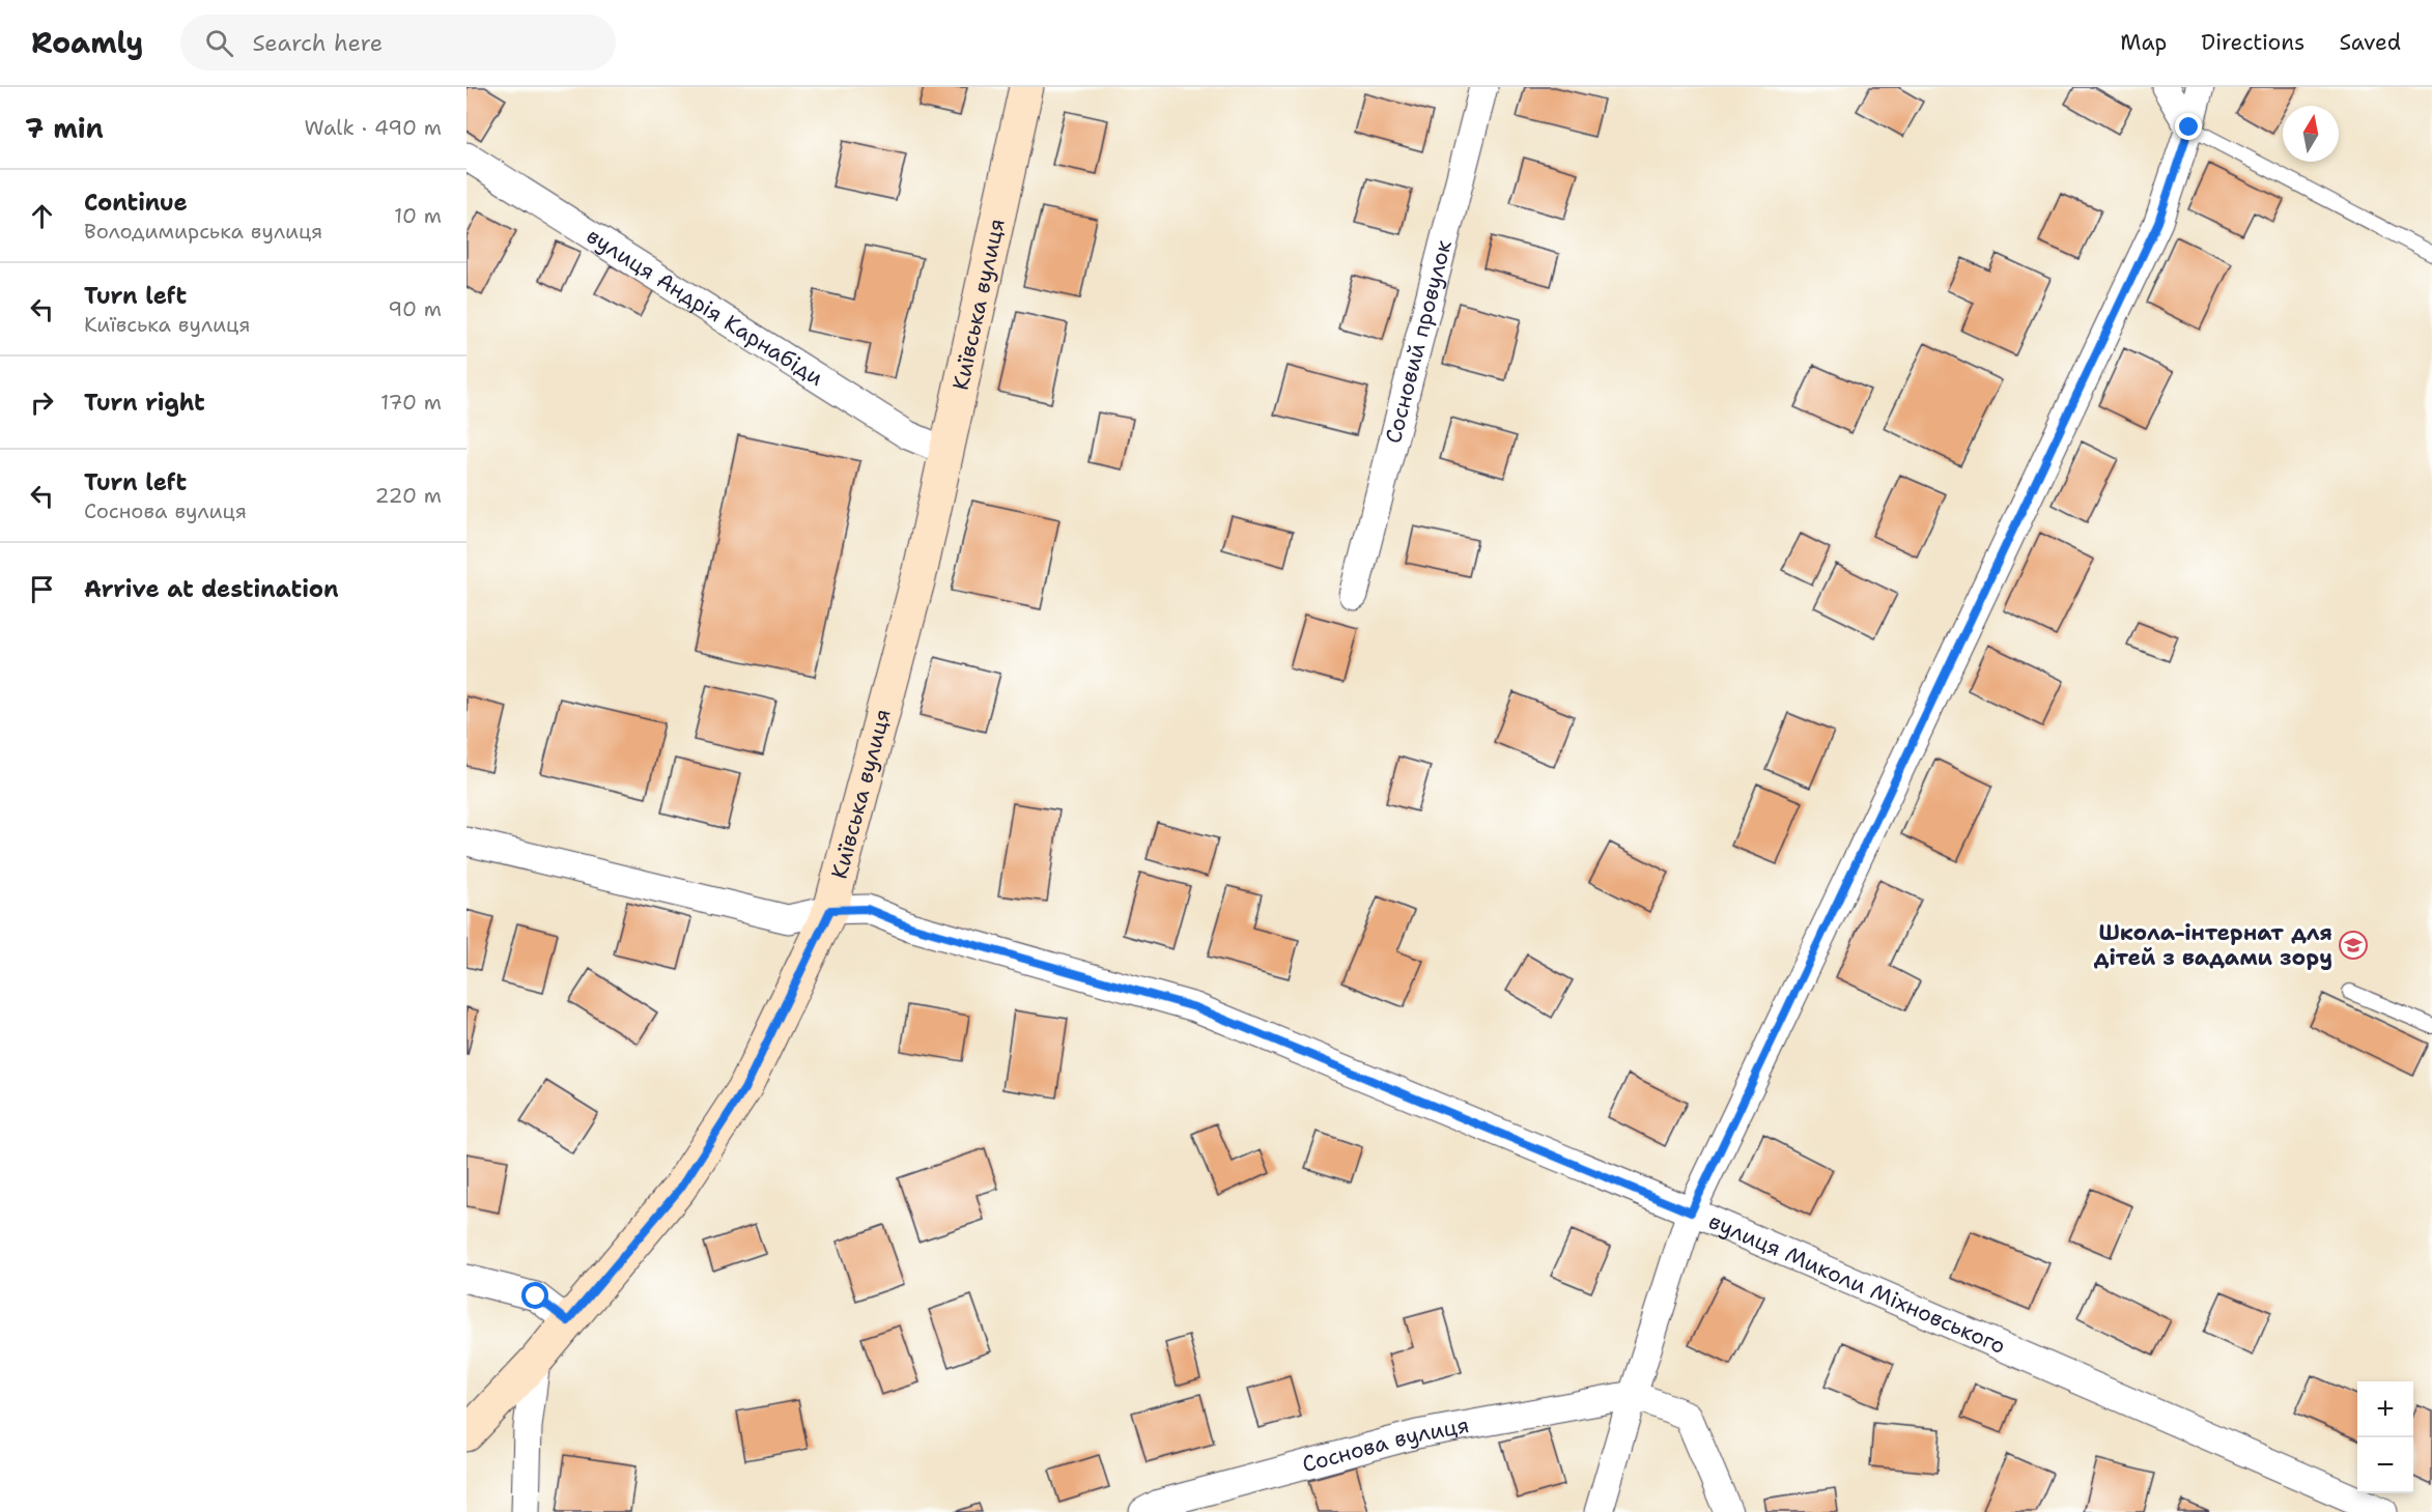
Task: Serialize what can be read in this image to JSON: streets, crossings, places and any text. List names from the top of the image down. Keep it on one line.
{"streets":{"main road":["Київська вулиця"],"street":["вулиця Андрія Карнабіди","Сосновий провулок","вулиця Миколи Міхновського","Соснова вулиця"]},"crossings":[["Київська вулиця","вулиця Андрія Карнабіди"],["Київська вулиця","вулиця Миколи Міхновського"]],"places":{"school or university":["Школа-інтернат для дітей з вадами зору"]},"north":"top","page":{"header":"Roamly","search":"Search here","nav":["Map","Directions","Saved"],"heading":["7 min","Walk · 490 m"],"list":[["Continue","Володимирська вулиця","10 m"],["Turn left","Київська вулиця","90 m"],["Turn right","170 m"],["Turn left","Соснова вулиця","220 m"],"Arrive at destination"],"map_buttons":["+","−"]}}
